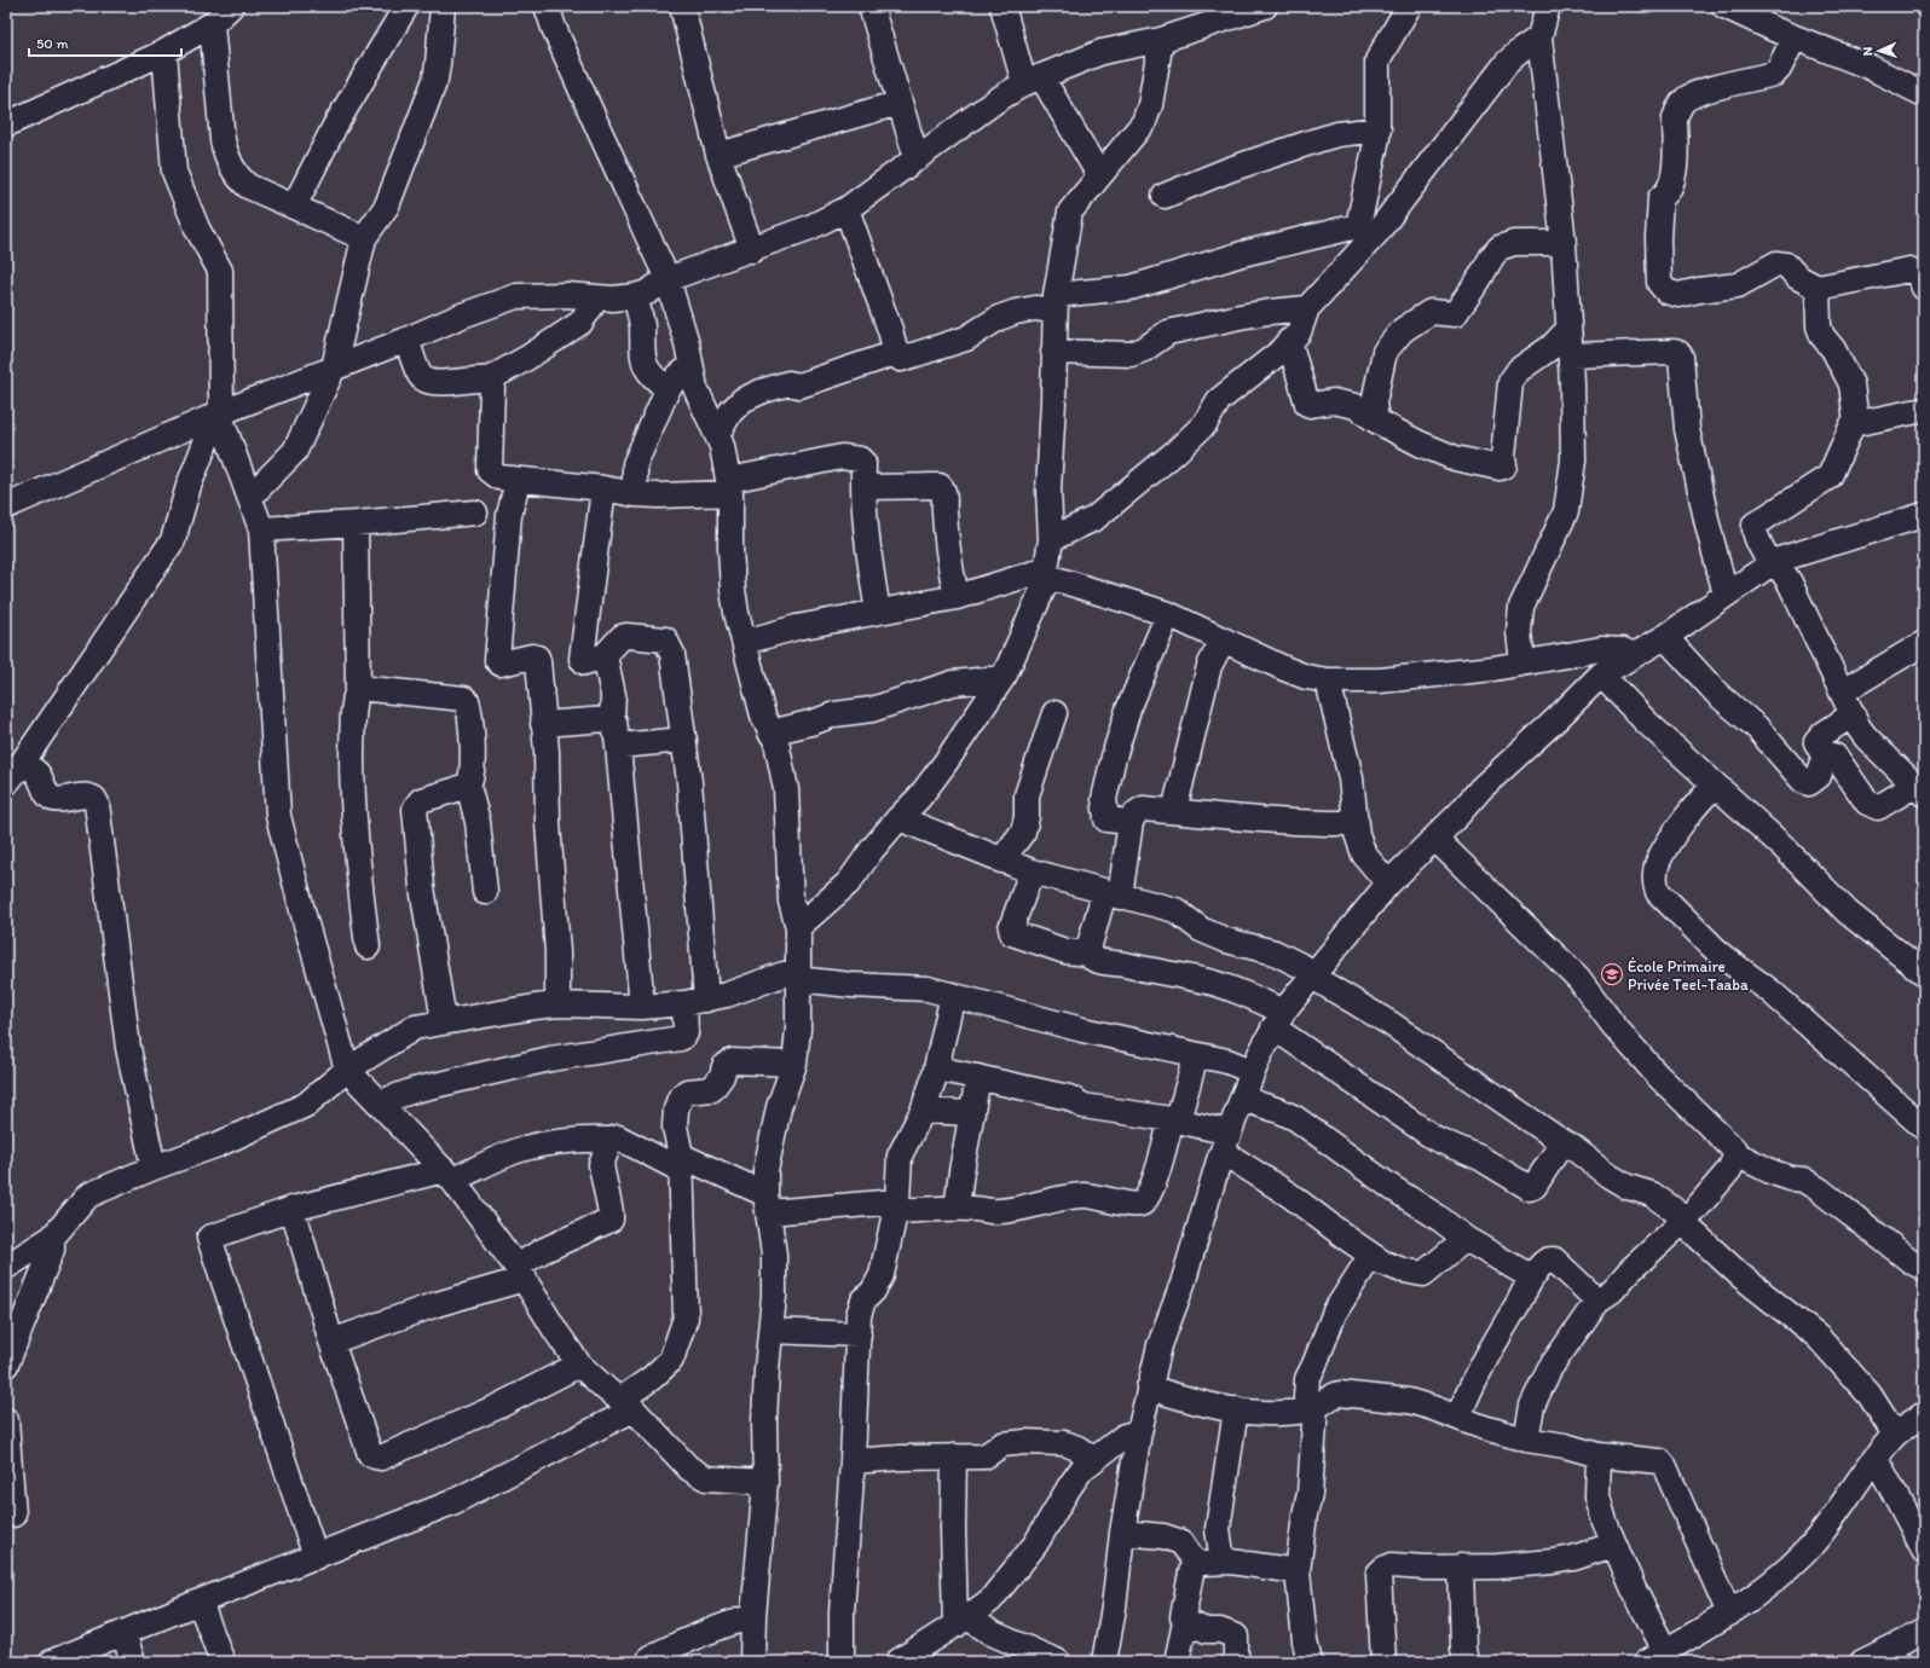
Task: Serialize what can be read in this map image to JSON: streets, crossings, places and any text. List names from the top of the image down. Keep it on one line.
{"places":{"school or university":["École Primaire Privée Teel-Taaba"]},"scale_bar":"50 m","north":"left"}
